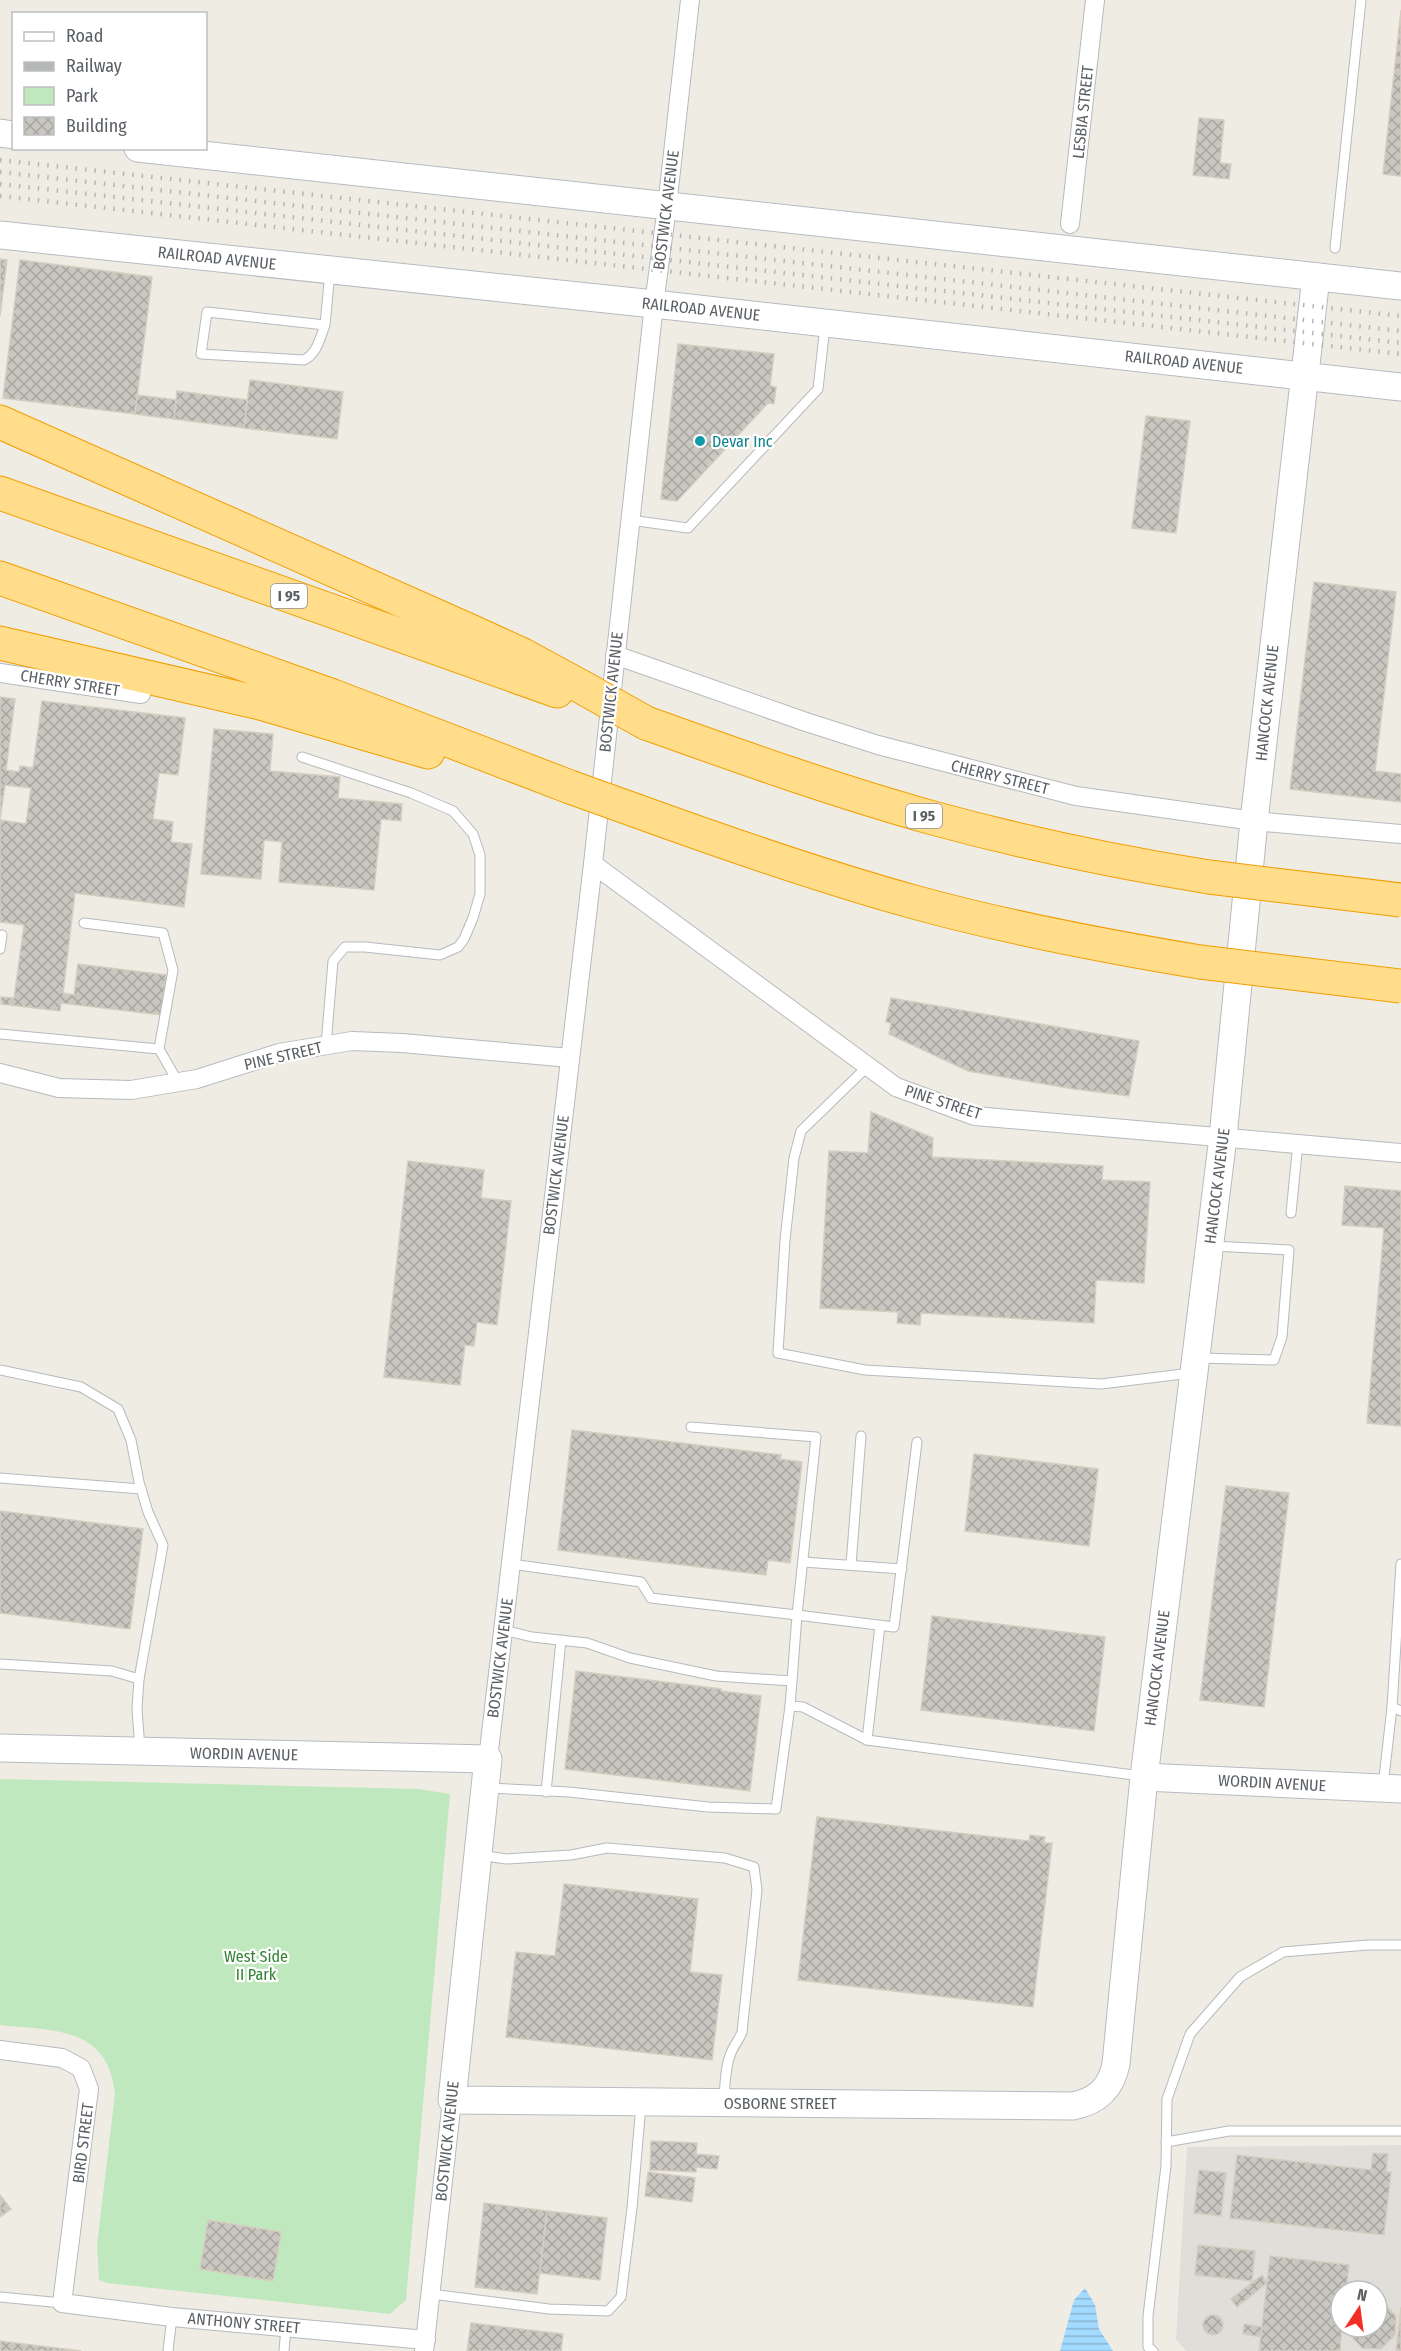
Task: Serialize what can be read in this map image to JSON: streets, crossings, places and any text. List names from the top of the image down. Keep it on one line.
{"streets":{"highway":["I 95"],"street":["LESBIA STREET","BOSTWICK AVENUE","RAILROAD AVENUE","CHERRY STREET","HANCOCK AVENUE","PINE STREET","WORDIN AVENUE","OSBORNE STREET","BIRD STREET","ANTHONY STREET"]},"crossings":[["BOSTWICK AVENUE","RAILROAD AVENUE"],["BOSTWICK AVENUE","CHERRY STREET"],["BOSTWICK AVENUE","PINE STREET"],["BOSTWICK AVENUE","WORDIN AVENUE"],["BOSTWICK AVENUE","OSBORNE STREET"],["BOSTWICK AVENUE","ANTHONY STREET"],["RAILROAD AVENUE","HANCOCK AVENUE"],["CHERRY STREET","HANCOCK AVENUE"],["HANCOCK AVENUE","PINE STREET"],["HANCOCK AVENUE","WORDIN AVENUE"],["HANCOCK AVENUE","OSBORNE STREET"],["BIRD STREET","ANTHONY STREET"]],"parks":["West Side II Park"],"places":["Devar Inc"],"legend":["Road","Railway","Park","Building"],"north":"top"}
